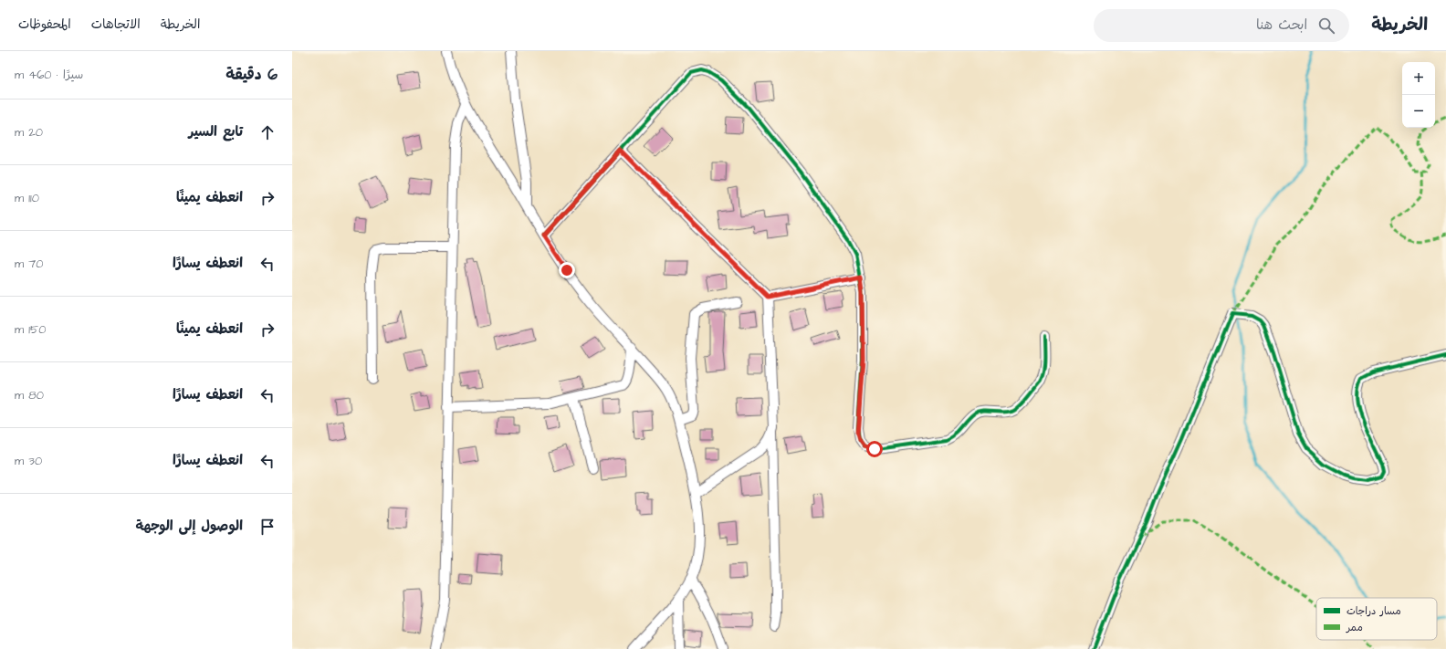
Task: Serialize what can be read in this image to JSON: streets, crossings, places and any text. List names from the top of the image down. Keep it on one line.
{"legend":["مسار دراجات","ممر"],"page":{"header":"الخريطة","search":"ابحث هنا","nav":["الخريطة","الاتجاهات","المحفوظات"],"heading":["6 دقيقة","سيرًا · 460 m"],"map_buttons":["+","−"],"list":[["تابع السير","20 m"],["انعطف يمينًا","110 m"],["انعطف يسارًا","70 m"],["انعطف يمينًا","150 m"],["انعطف يسارًا","80 m"],["انعطف يسارًا","30 m"],"الوصول إلى الوجهة"]}}
